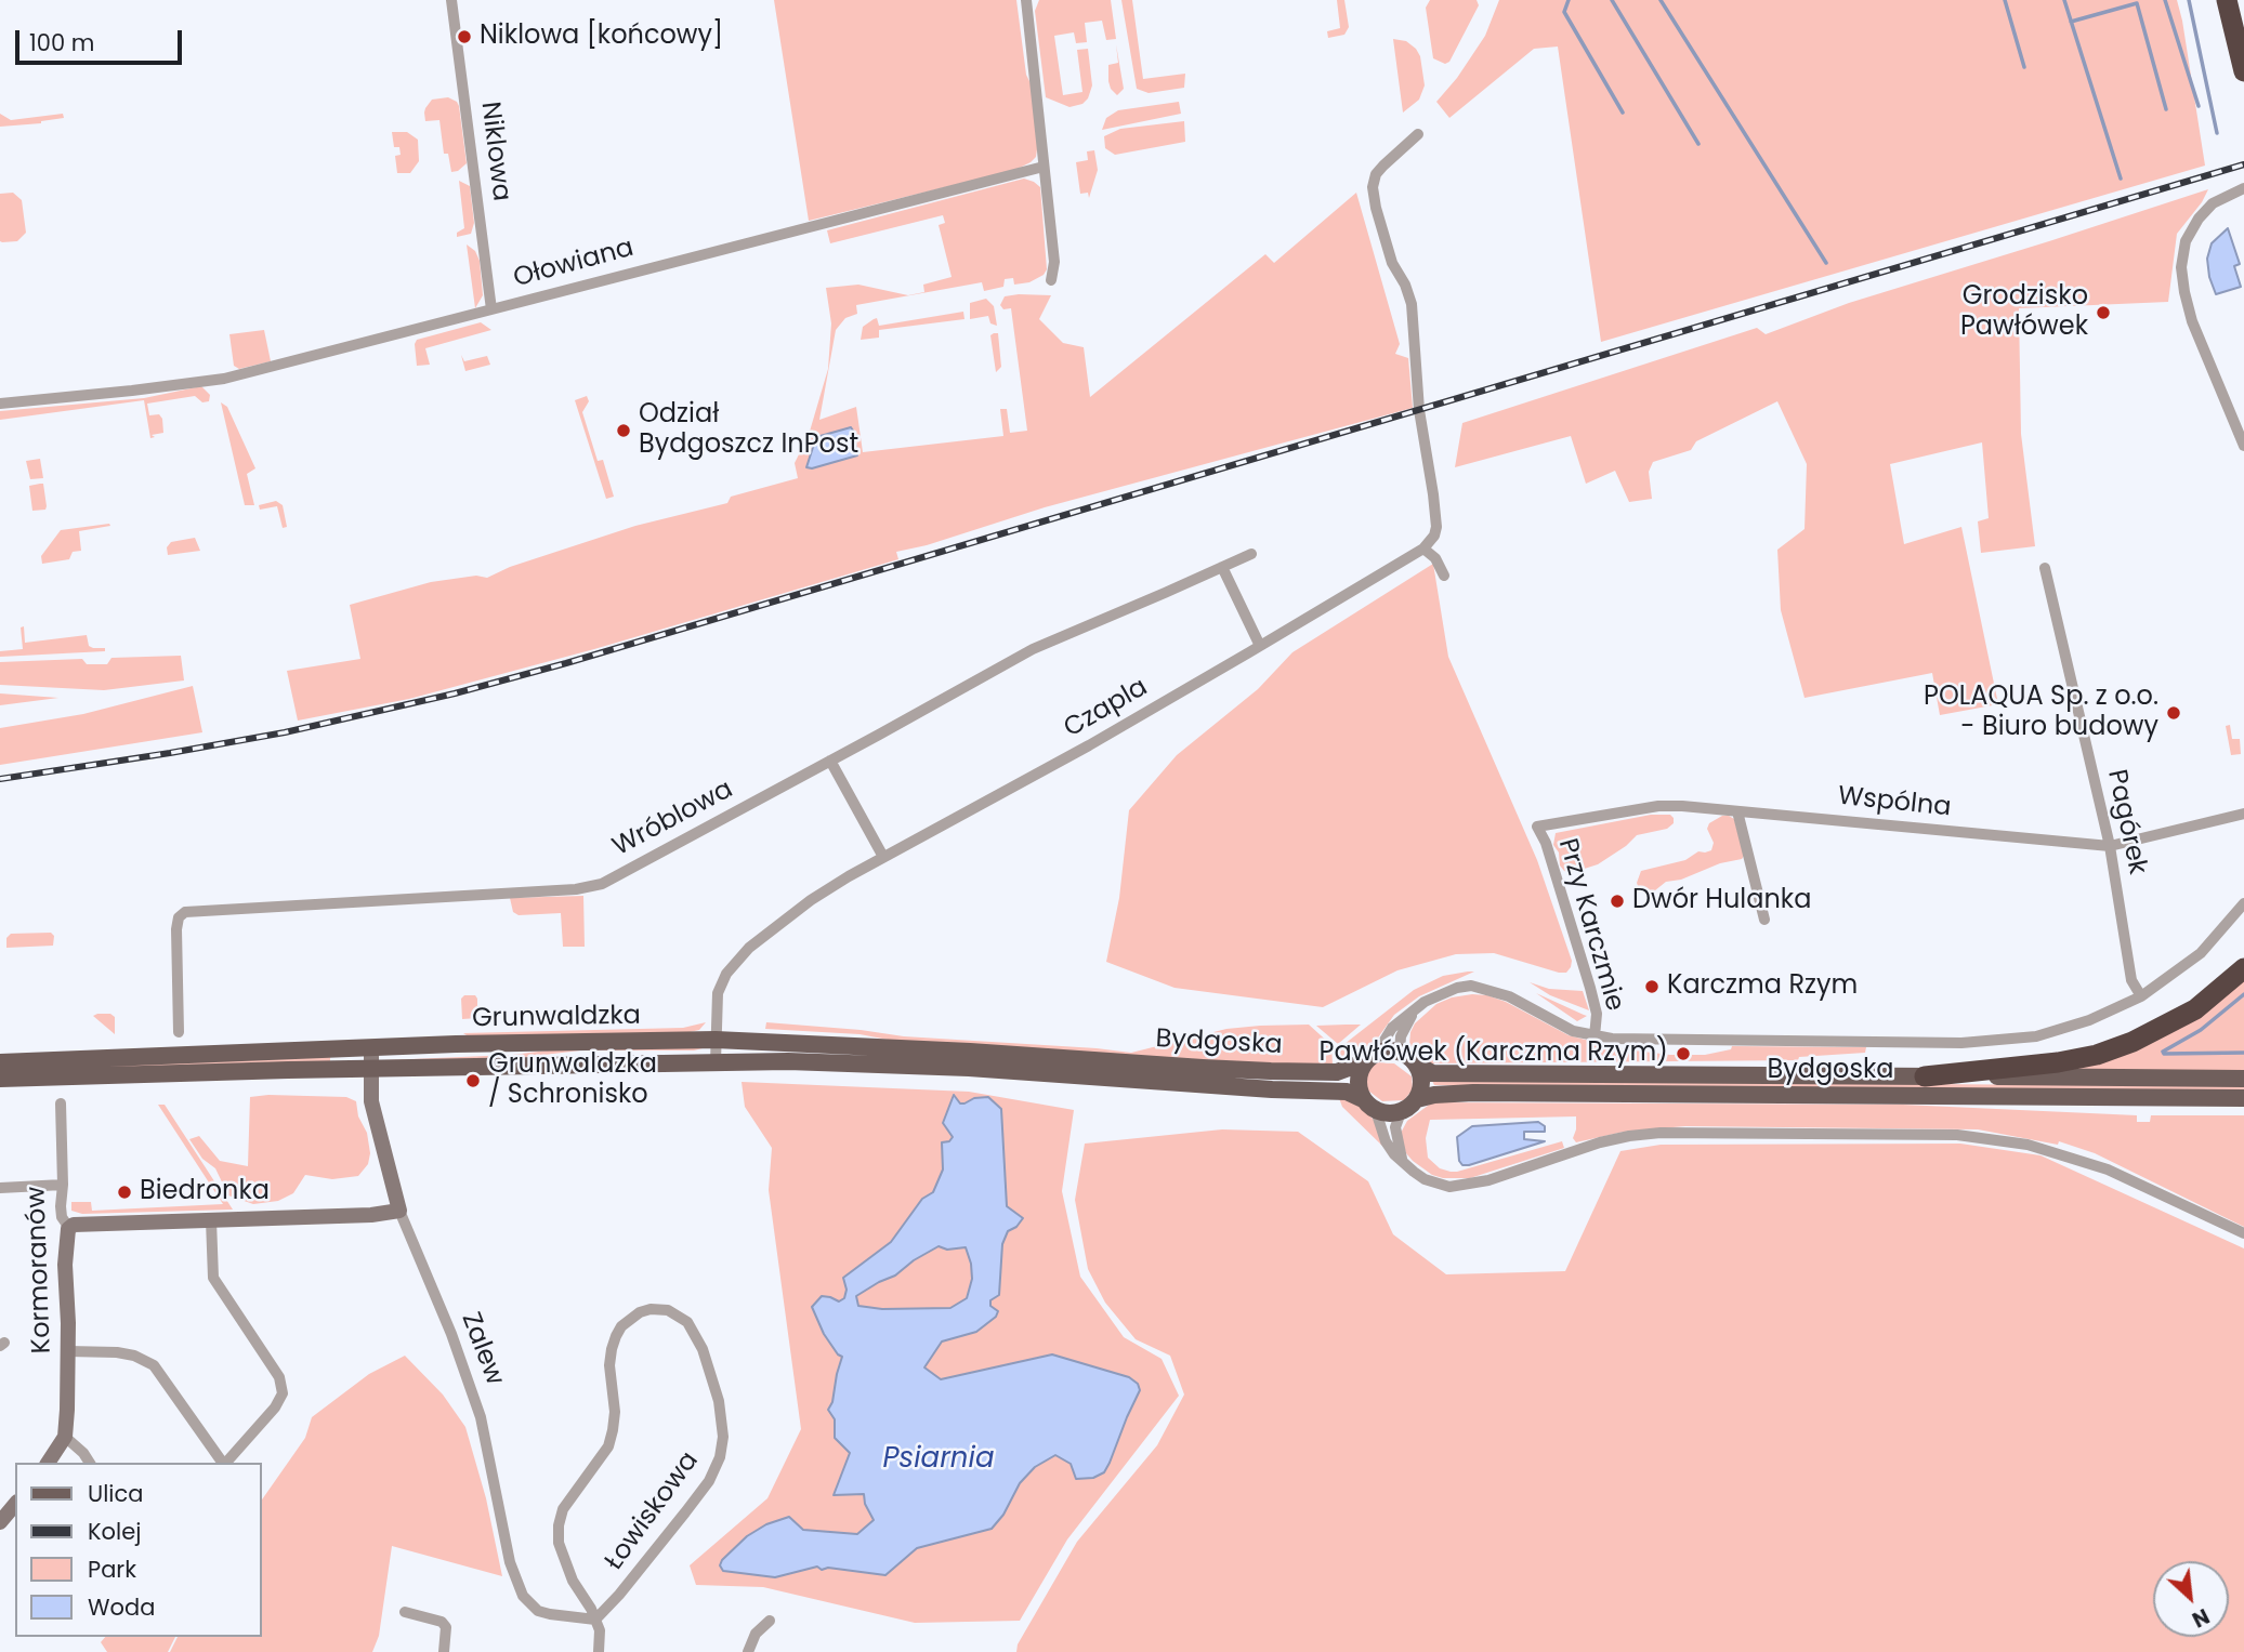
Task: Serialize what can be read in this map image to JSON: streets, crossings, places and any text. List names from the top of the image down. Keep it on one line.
{"streets":{"main road":["Grunwaldzka","Bydgoska"],"street":["Niklowa","Ołowiana","Czapla","Wspólna","Wróblowa","Pagórek","Przy Karczmie","Kormoranów","Zalew","Łowiskowa"]},"crossings":[["Niklowa","Ołowiana"],["Czapla","Grunwaldzka"],["Wspólna","Pagórek"],["Wspólna","Przy Karczmie"],["Grunwaldzka","Bydgoska"],["Grunwaldzka","Zalew"],["Zalew","Łowiskowa"]],"water":["Psiarnia"],"places":["Niklowa [końcowy]","Grodzisko Pawłówek","Odział Bydgoszcz InPost","POLAQUA Sp. z o.o. - Biuro budowy","Dwór Hulanka","Karczma Rzym","Pawłówek (Karczma Rzym)","Grunwaldzka / Schronisko","Biedronka"],"legend":["Ulica","Kolej","Park","Woda"],"scale_bar":"100 m","north":"bottom right"}
